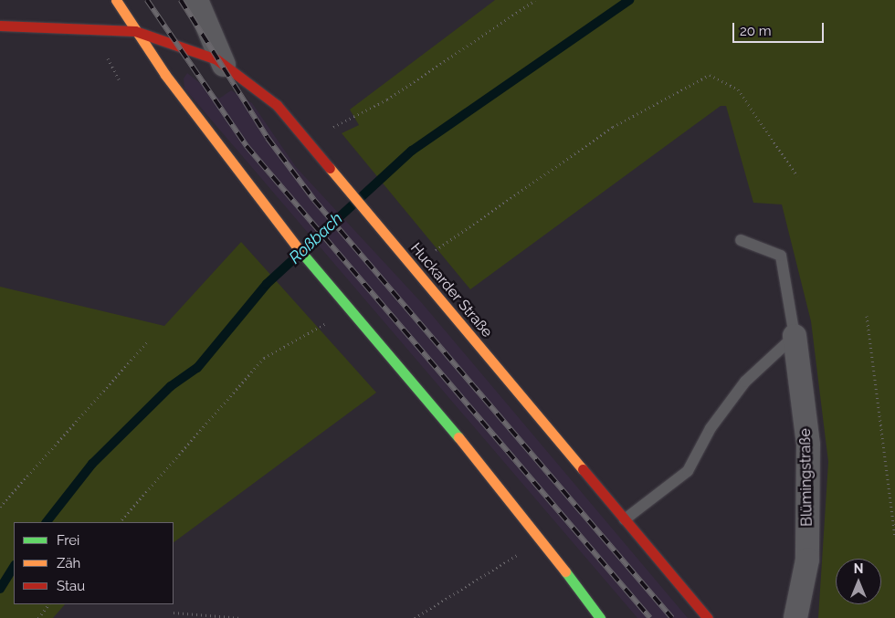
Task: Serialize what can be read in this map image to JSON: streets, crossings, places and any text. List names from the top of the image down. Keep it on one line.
{"streets":{"main road":["Huckarder Straße"],"street":["Blümingstraße"]},"water":["Roßbach"],"legend":["Frei","Zäh","Stau"],"scale_bar":"20 m","north":"top"}
